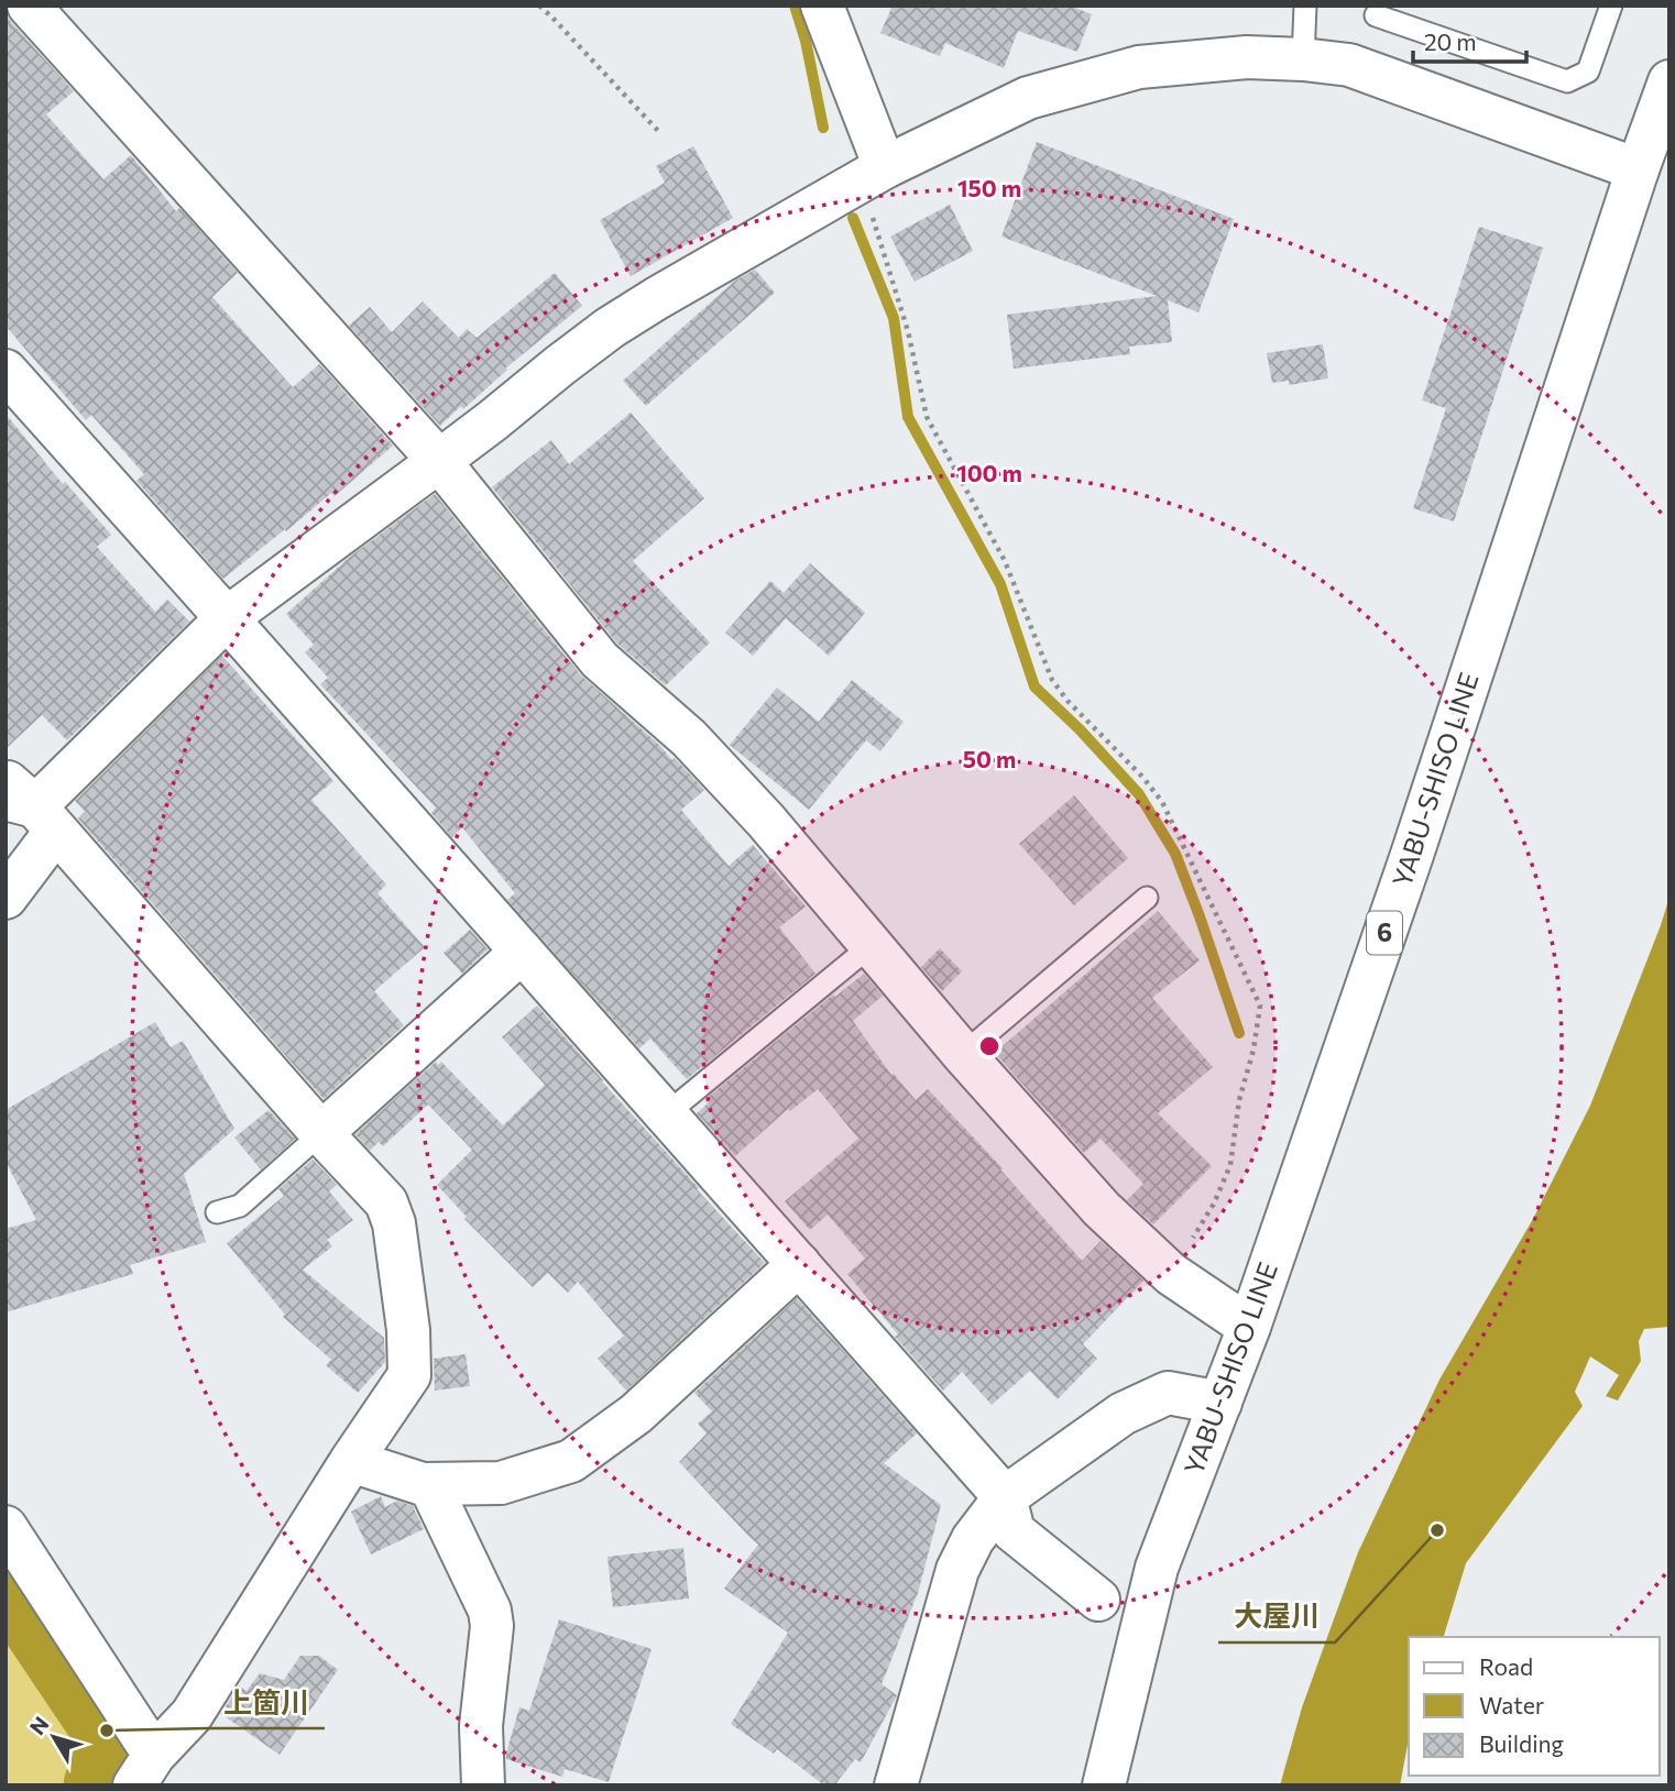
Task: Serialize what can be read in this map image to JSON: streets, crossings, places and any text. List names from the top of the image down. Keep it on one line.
{"streets":{"street":["YABU-SHISO LINE","6"]},"places":["大屋川","上箇川"],"legend":["Road","Water","Building"],"scale_bar":"20 m","north":"top left","rings":["150 m","100 m","50 m"]}
